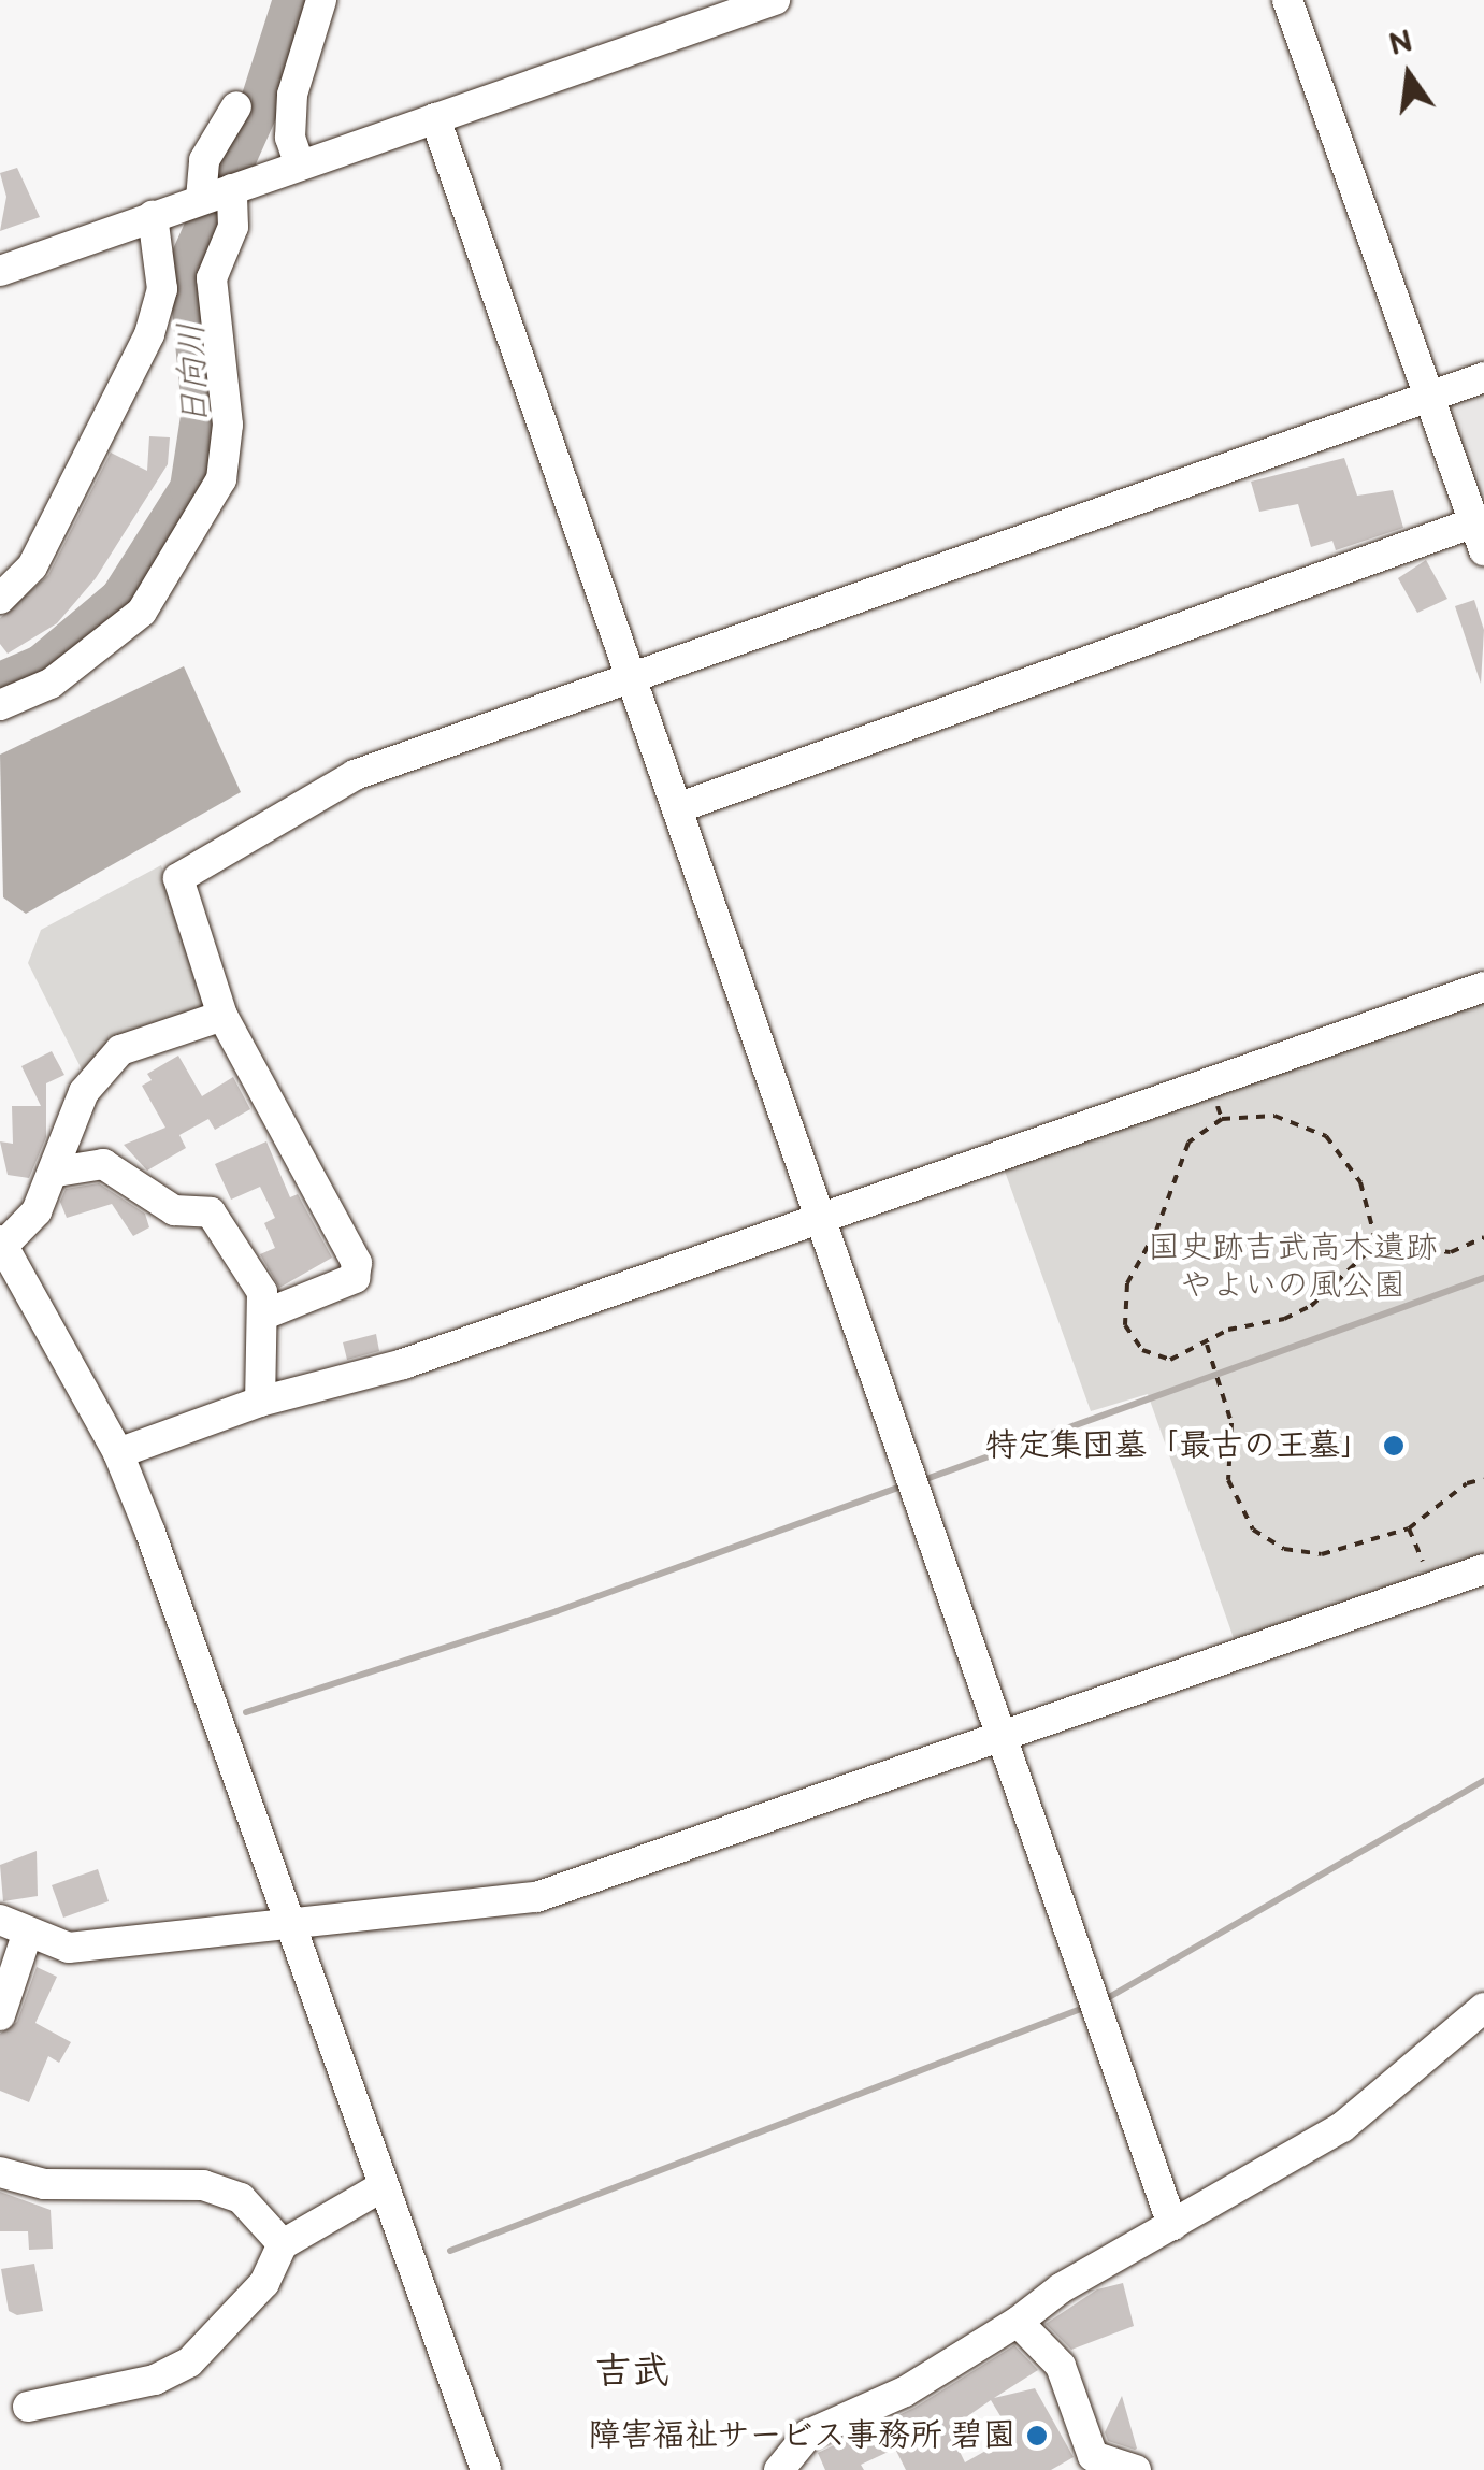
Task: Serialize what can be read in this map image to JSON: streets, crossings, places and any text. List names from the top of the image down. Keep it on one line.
{"districts":["吉武"],"water":["日向川"],"parks":["国史跡吉武高木遺跡 やよいの風公園"],"places":["特定集団墓「最古の王墓」","障害福祉サービス事務所 碧園"],"north":"top"}
